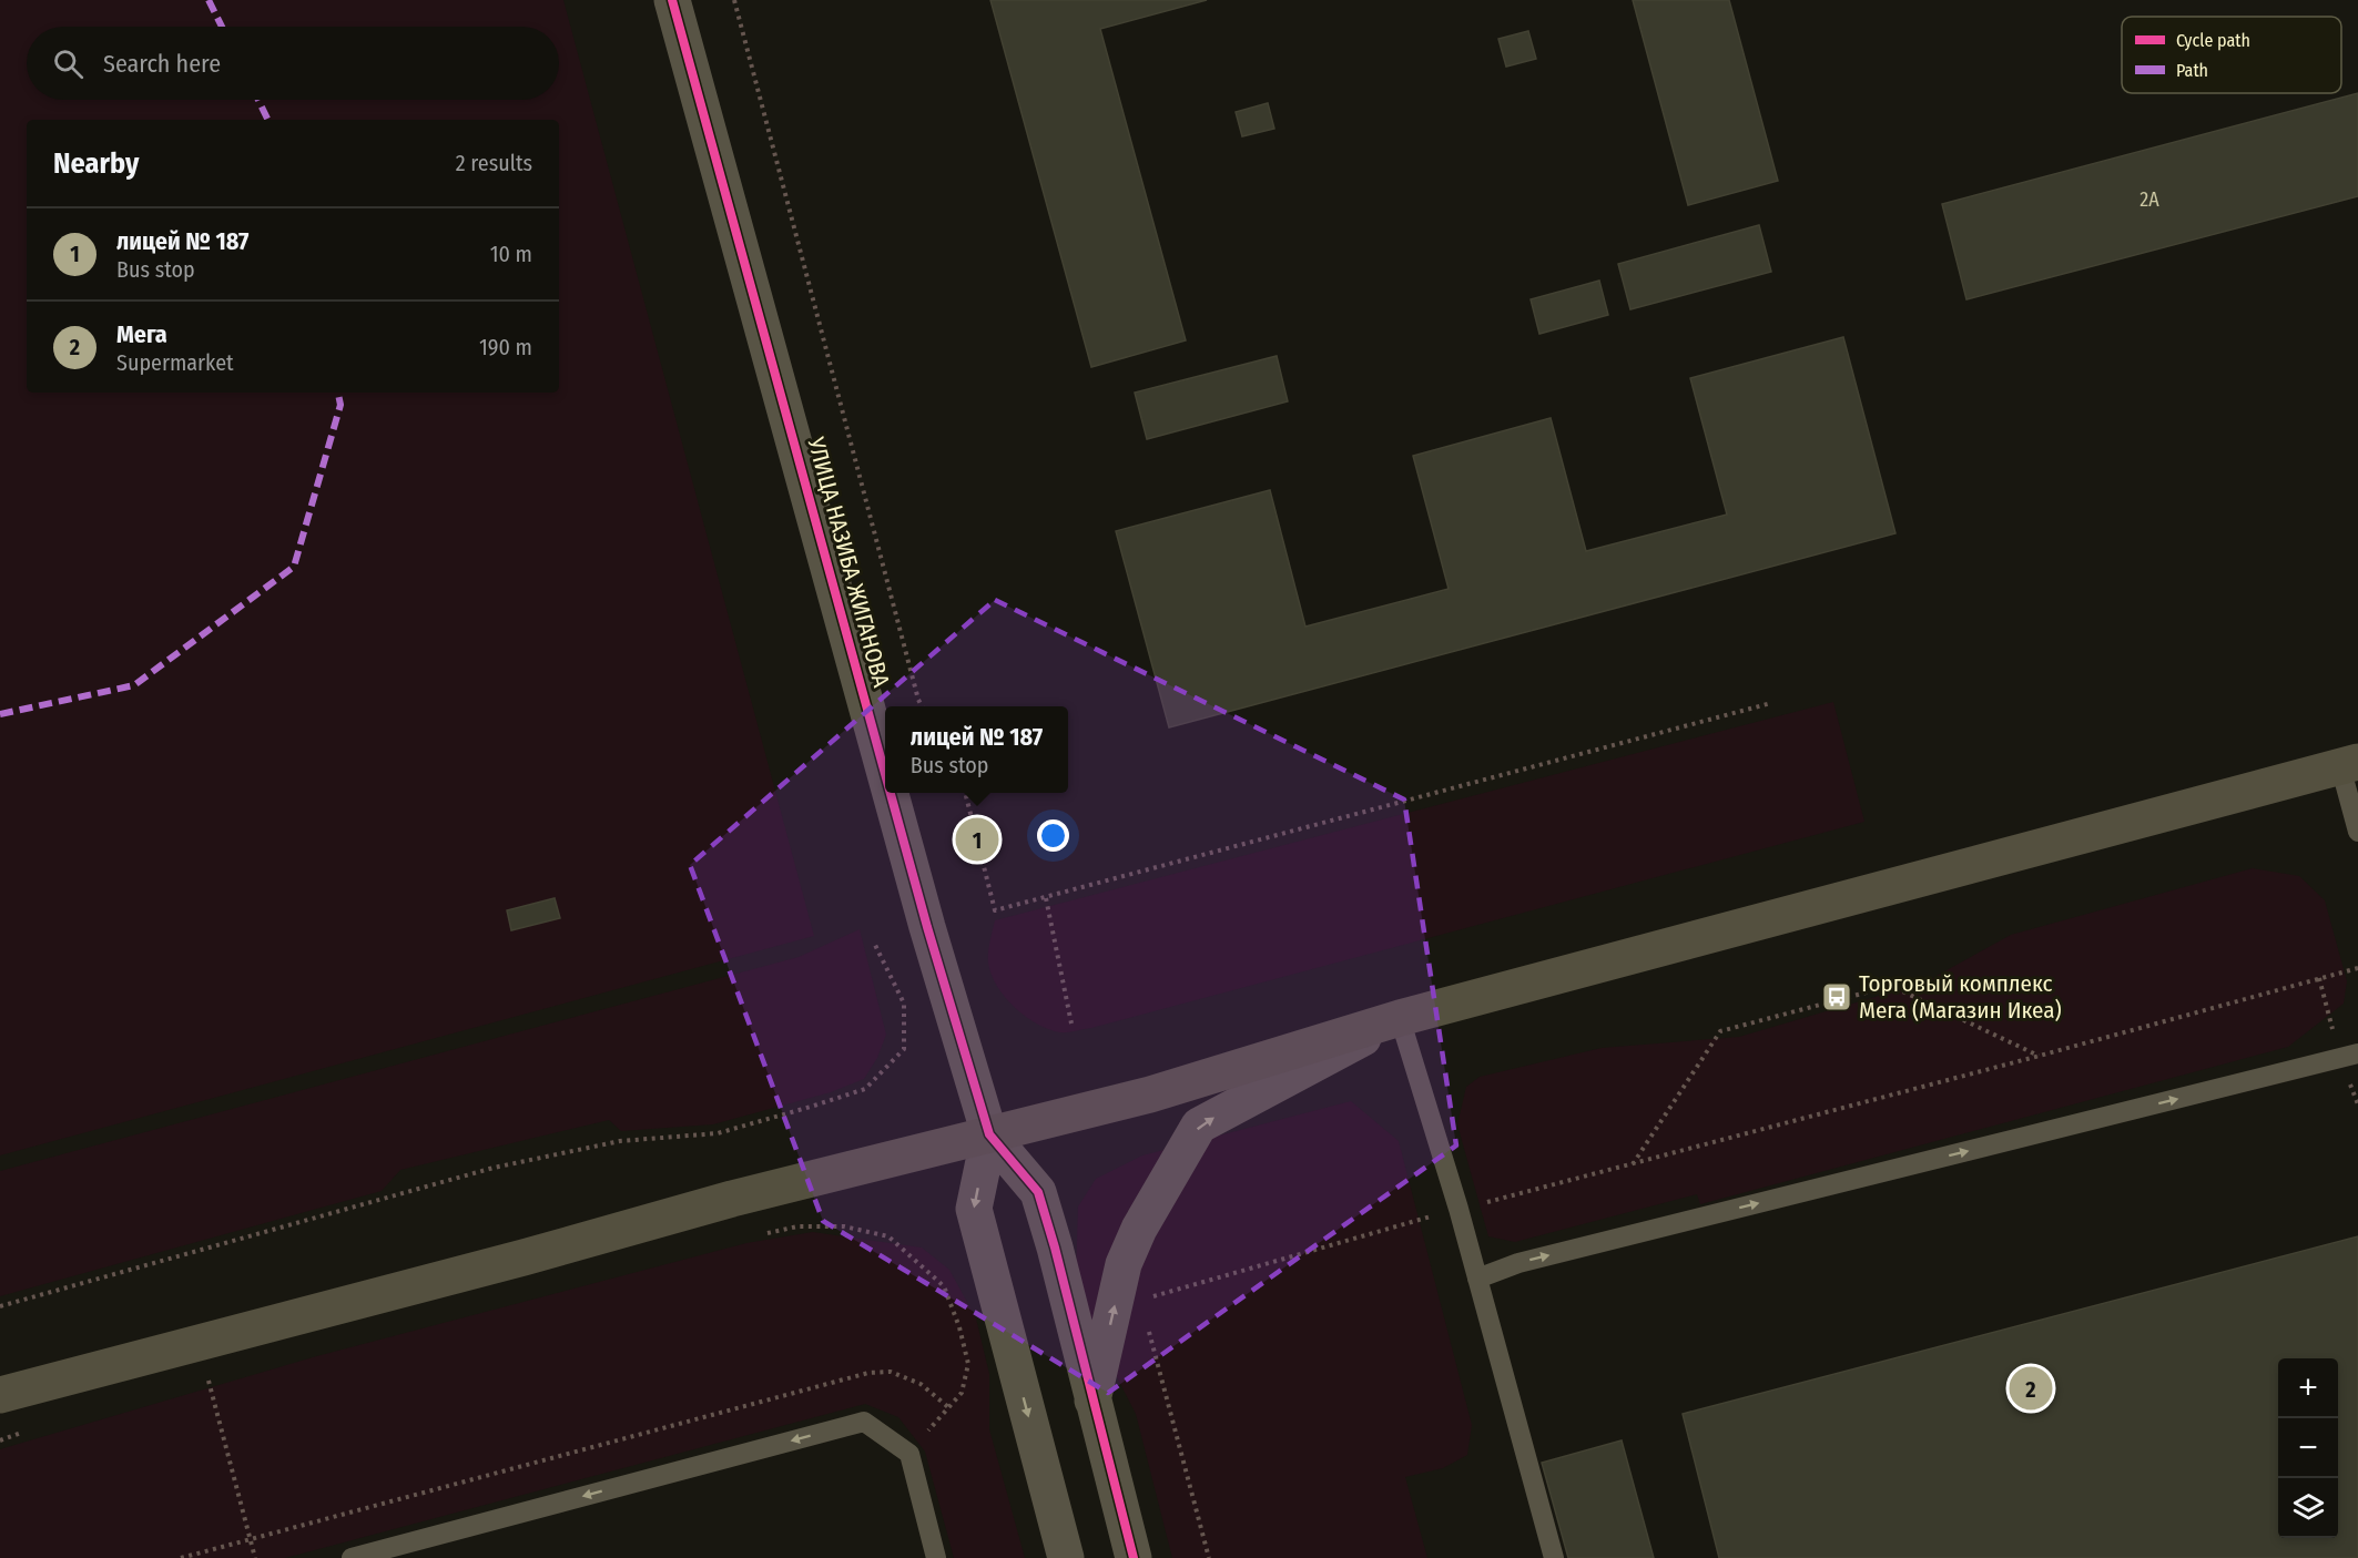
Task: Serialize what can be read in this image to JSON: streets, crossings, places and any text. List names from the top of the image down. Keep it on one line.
{"streets":{"street":["УЛИЦА НАЗИБА ЖИГАНОВА"]},"places":{"bus stop":["Торговый комплекс Мега (Магазин Икеа)"]},"house_numbers":["2А"],"legend":["Cycle path","Path"],"page":{"search":"Search here","heading":["Nearby","2 results"],"list":[{"mark":"1","name":"лицей № 187","note":"Bus stop","value":"10 m"},{"mark":"2","name":"Мега","note":"Supermarket","value":"190 m"}],"popup":["лицей № 187","Bus stop"],"pins":["1","2"],"map_buttons":["+","−"]}}
